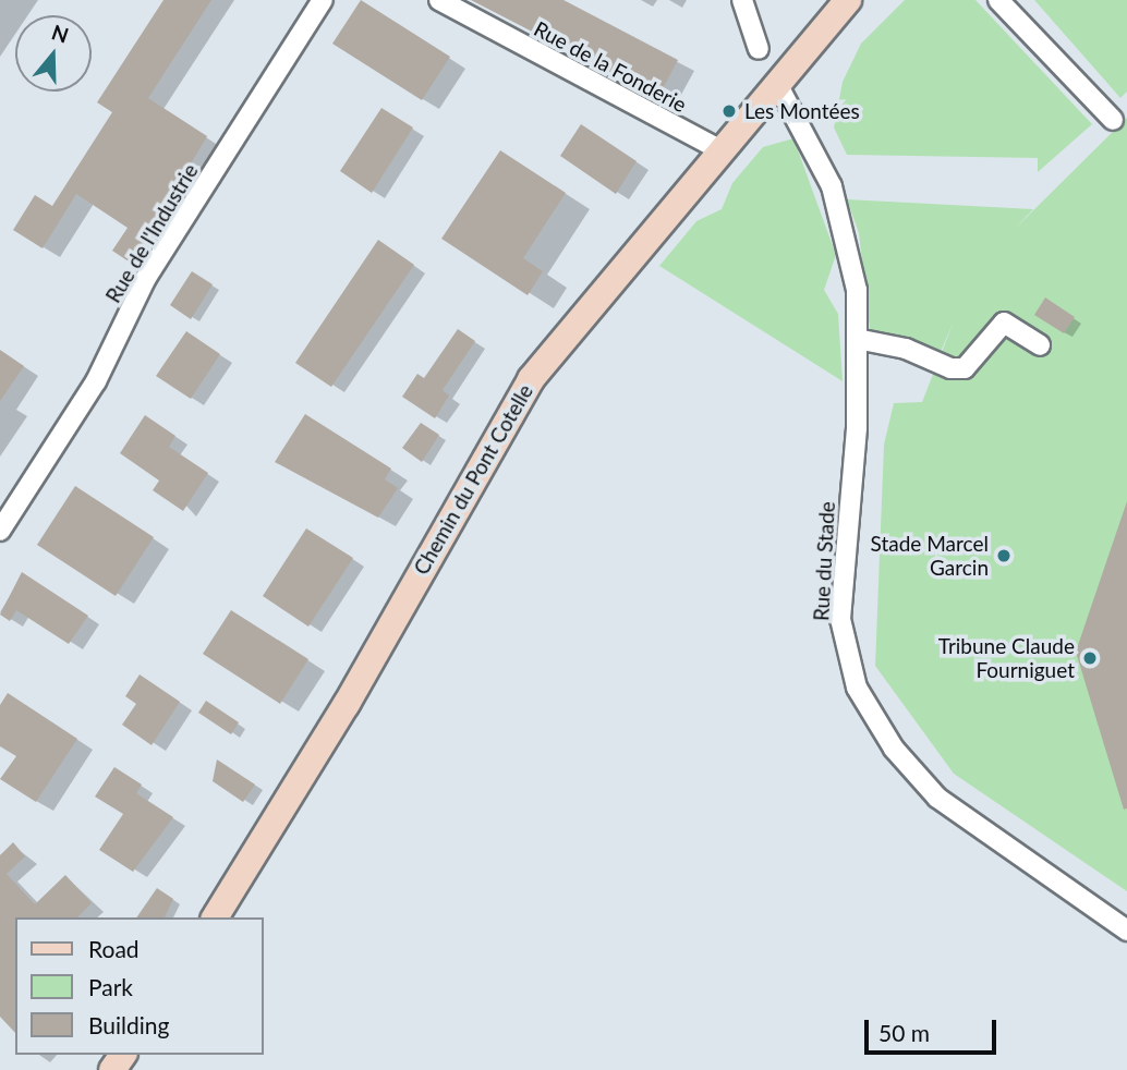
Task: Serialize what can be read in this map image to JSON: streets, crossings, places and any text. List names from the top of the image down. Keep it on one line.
{"streets":{"street":["Rue de la Fonderie","Rue de l'Industrie","Chemin du Pont Cotelle","Rue du Stade"]},"crossings":[["Rue de la Fonderie","Chemin du Pont Cotelle"],["Chemin du Pont Cotelle","Rue du Stade"]],"places":["Les Montées","Stade Marcel Garcin","Tribune Claude Fourniguet"],"legend":["Road","Park","Building"],"scale_bar":"50 m","north":"top"}
